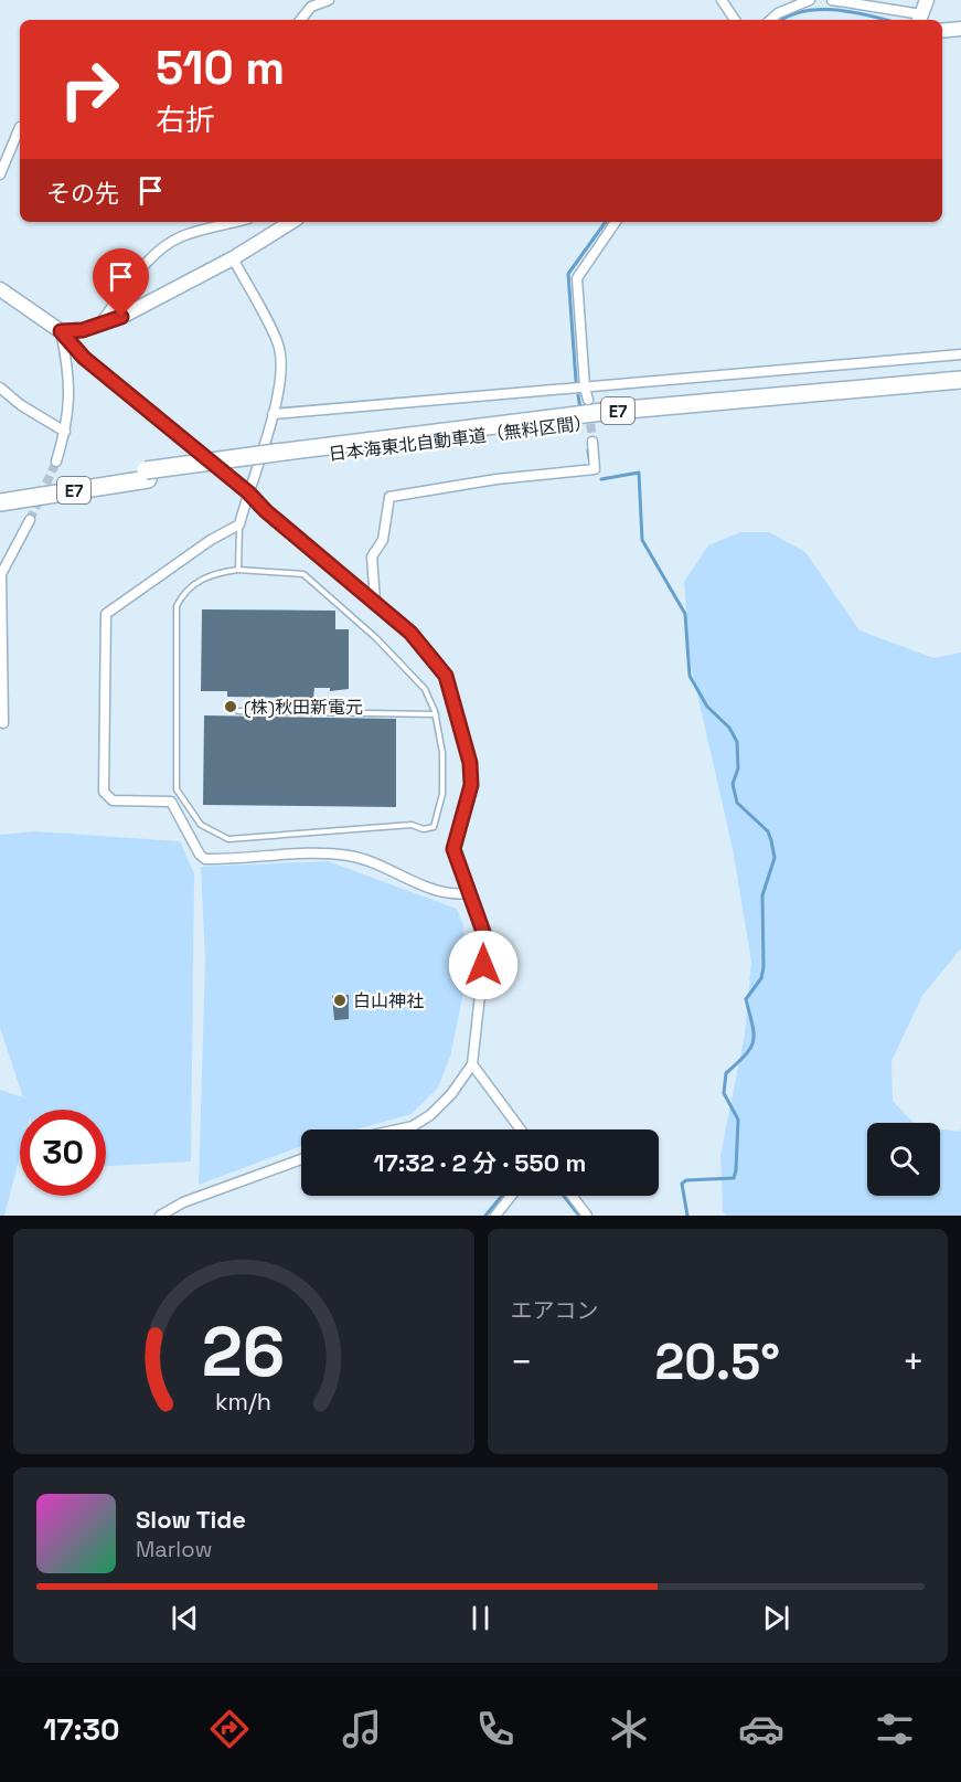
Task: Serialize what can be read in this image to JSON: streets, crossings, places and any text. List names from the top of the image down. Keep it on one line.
{"streets":{"highway":["E7","日本海東北自動車道（無料区間）"]},"places":["(株)秋田新電元","白山神社"],"page":{"turn":["510 m","右折"],"then":"その先","limit":"30","trip":"17:32 · 2 分 · 550 m","tile":"エアコン","heat":["−","20.5°","+"],"song":["Slow Tide","Marlow"],"tabs":"17:30","gauge":["26","km/h"]}}
